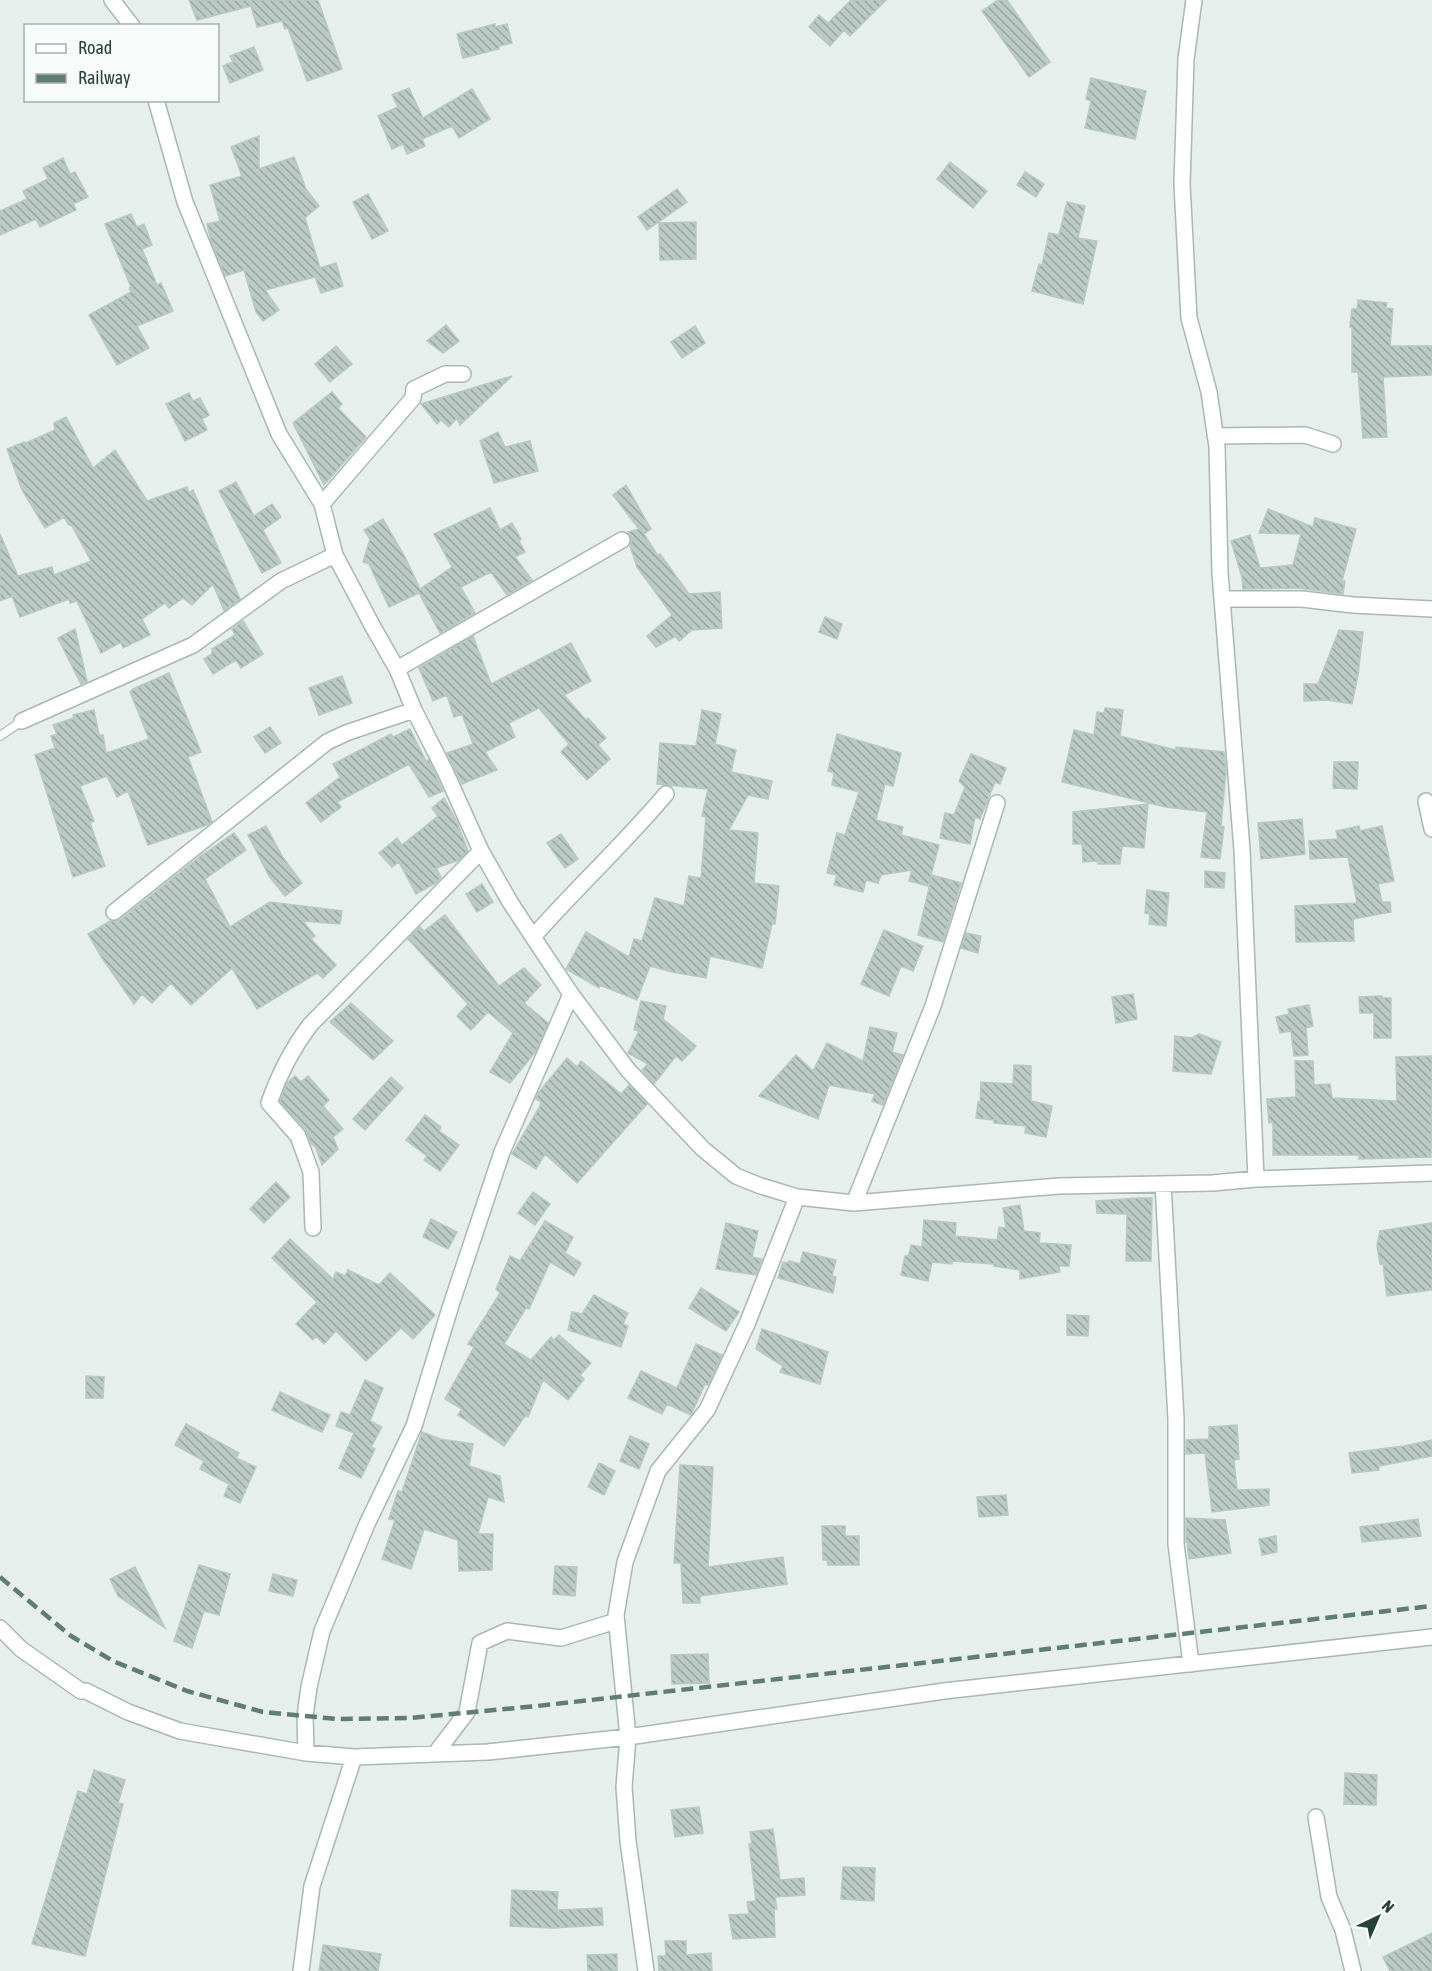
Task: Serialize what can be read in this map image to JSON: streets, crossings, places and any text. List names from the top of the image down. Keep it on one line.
{"legend":["Road","Railway"],"north":"top right"}
